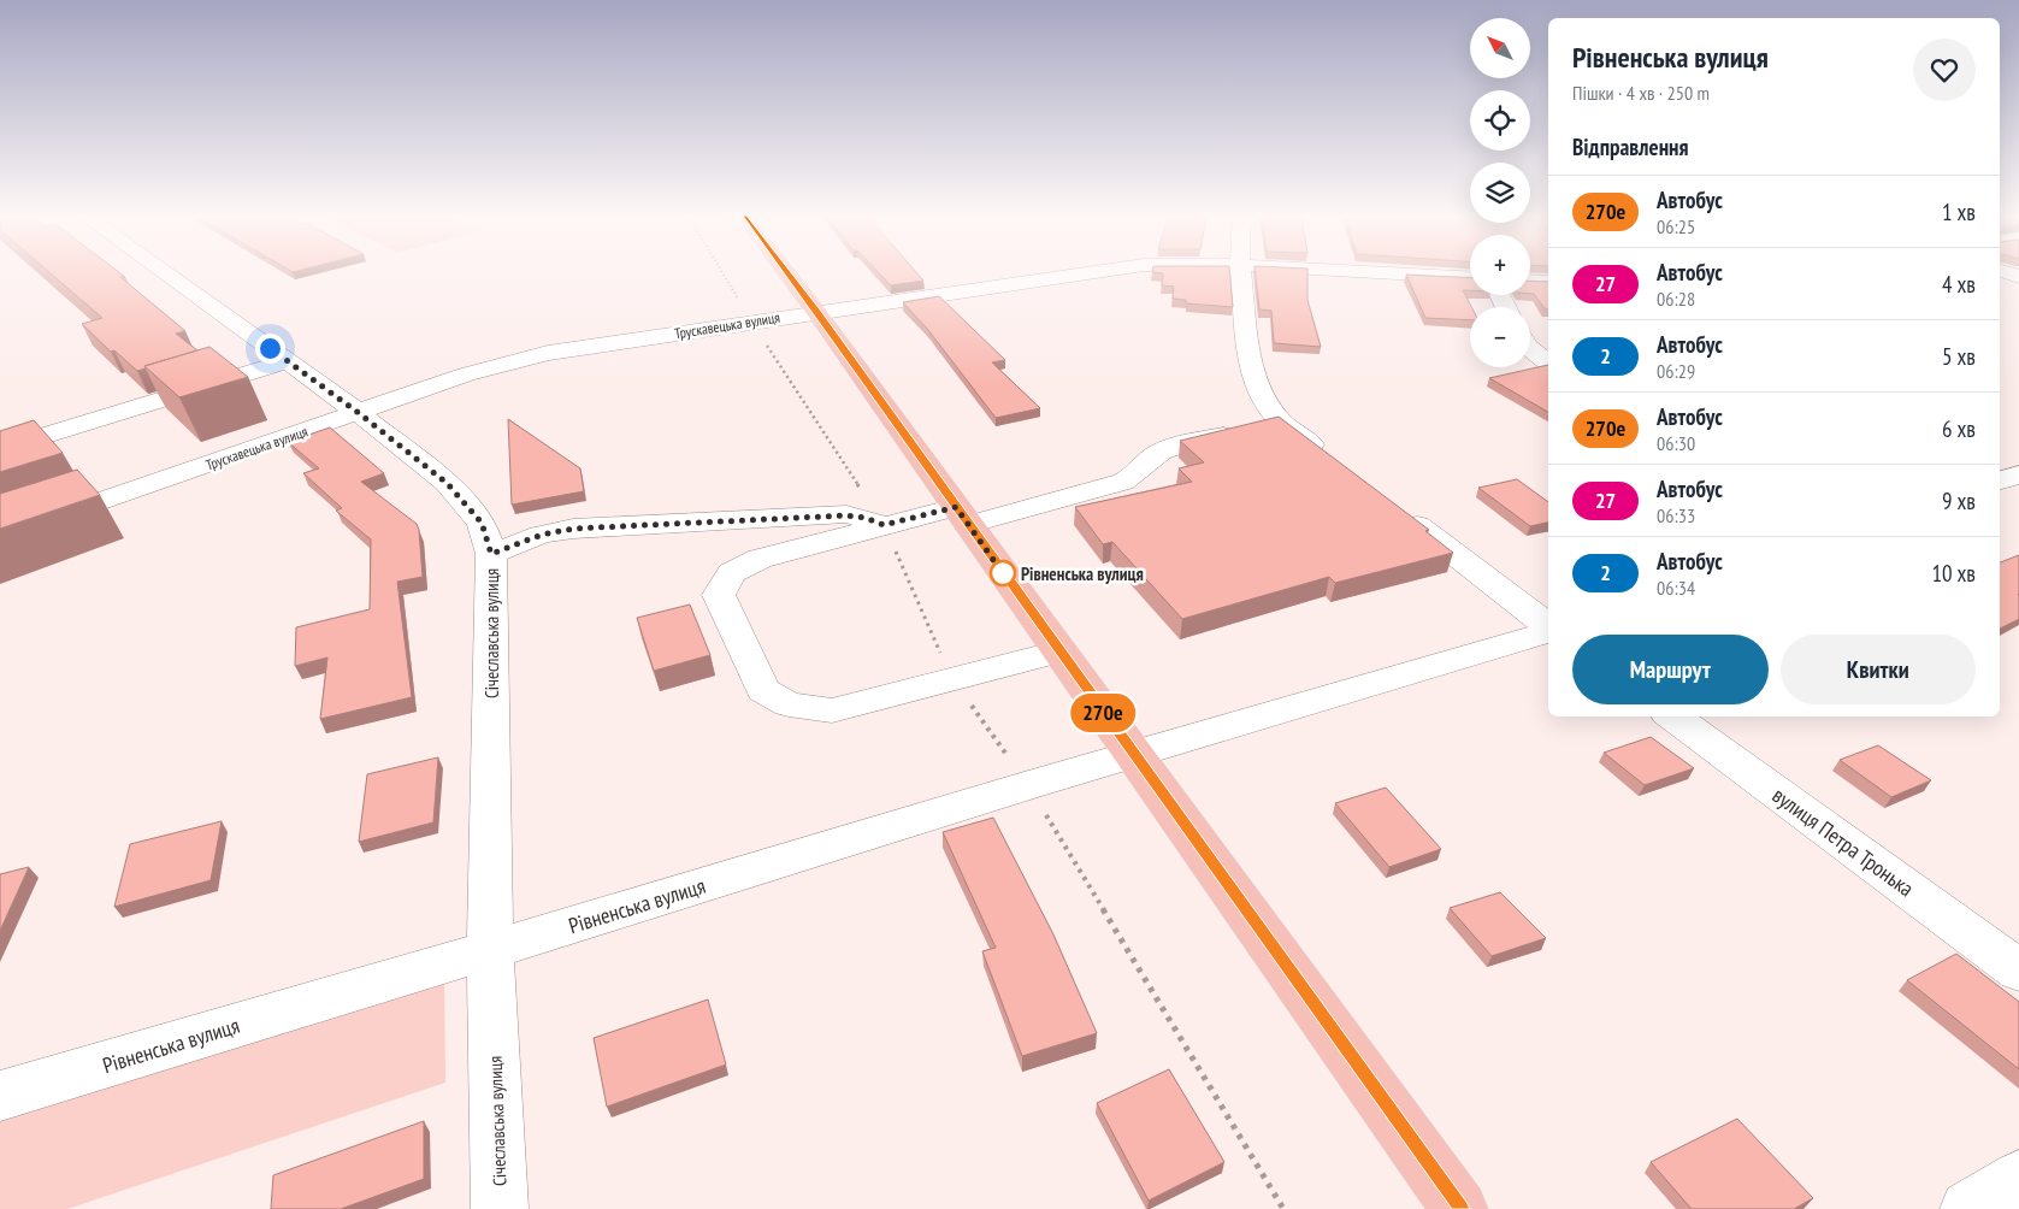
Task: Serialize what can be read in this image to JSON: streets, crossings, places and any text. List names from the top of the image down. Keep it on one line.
{"streets":{"street":["Трускавецька вулиця","Січеславська вулиця","вулиця Петра Тронька","Рівненська вулиця"]},"crossings":[["Трускавецька вулиця","Січеславська вулиця"],["Січеславська вулиця","Рівненська вулиця"]],"places":["Рівненська вулиця"],"lines":["bus line 270е"],"north":"top left","page":{"on_map":"270е","map_buttons":["+","−"],"heading":[["Рівненська вулиця","Пішки · 4 хв · 250 m"],"Відправлення"],"list":[{"mark":"270е","name":"Автобус","note":"06:25","value":"1 хв"},{"mark":"27","name":"Автобус","note":"06:28","value":"4 хв"},{"mark":"2","name":"Автобус","note":"06:29","value":"5 хв"},{"mark":"270е","name":"Автобус","note":"06:30","value":"6 хв"},{"mark":"27","name":"Автобус","note":"06:33","value":"9 хв"},{"mark":"2","name":"Автобус","note":"06:34","value":"10 хв"}],"buttons":["Маршрут","Квитки"]}}
